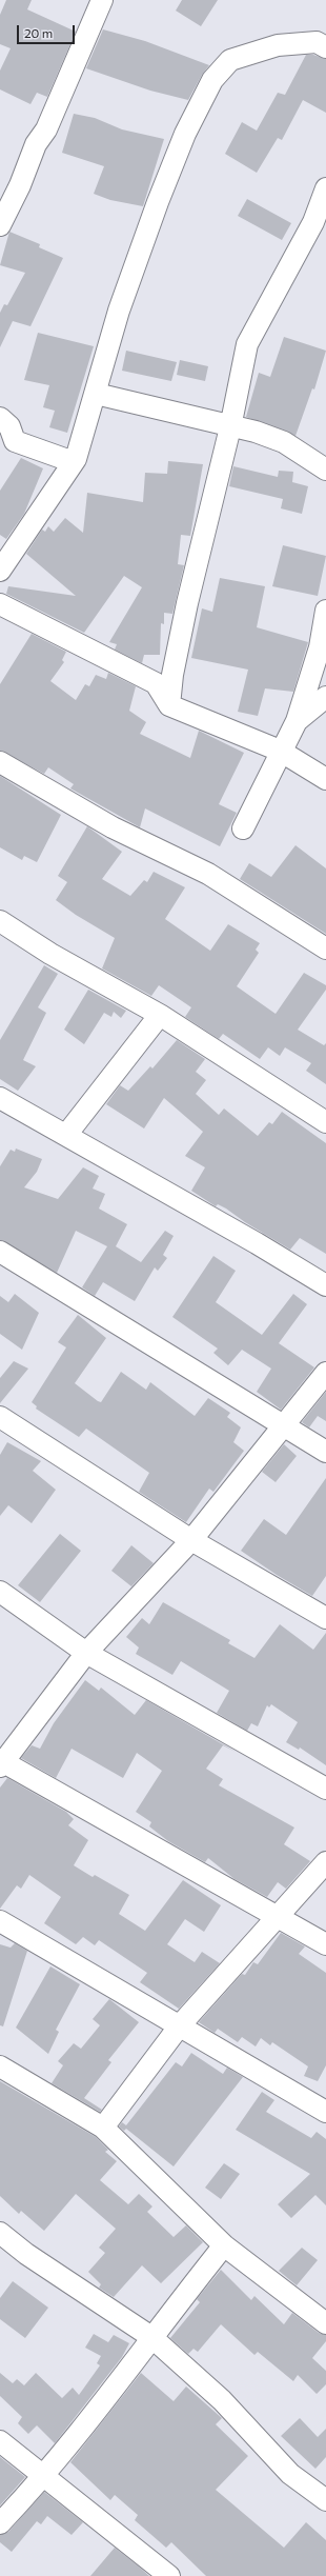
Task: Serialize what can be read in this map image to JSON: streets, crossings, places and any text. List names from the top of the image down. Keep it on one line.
{"scale_bar":"20 m"}
